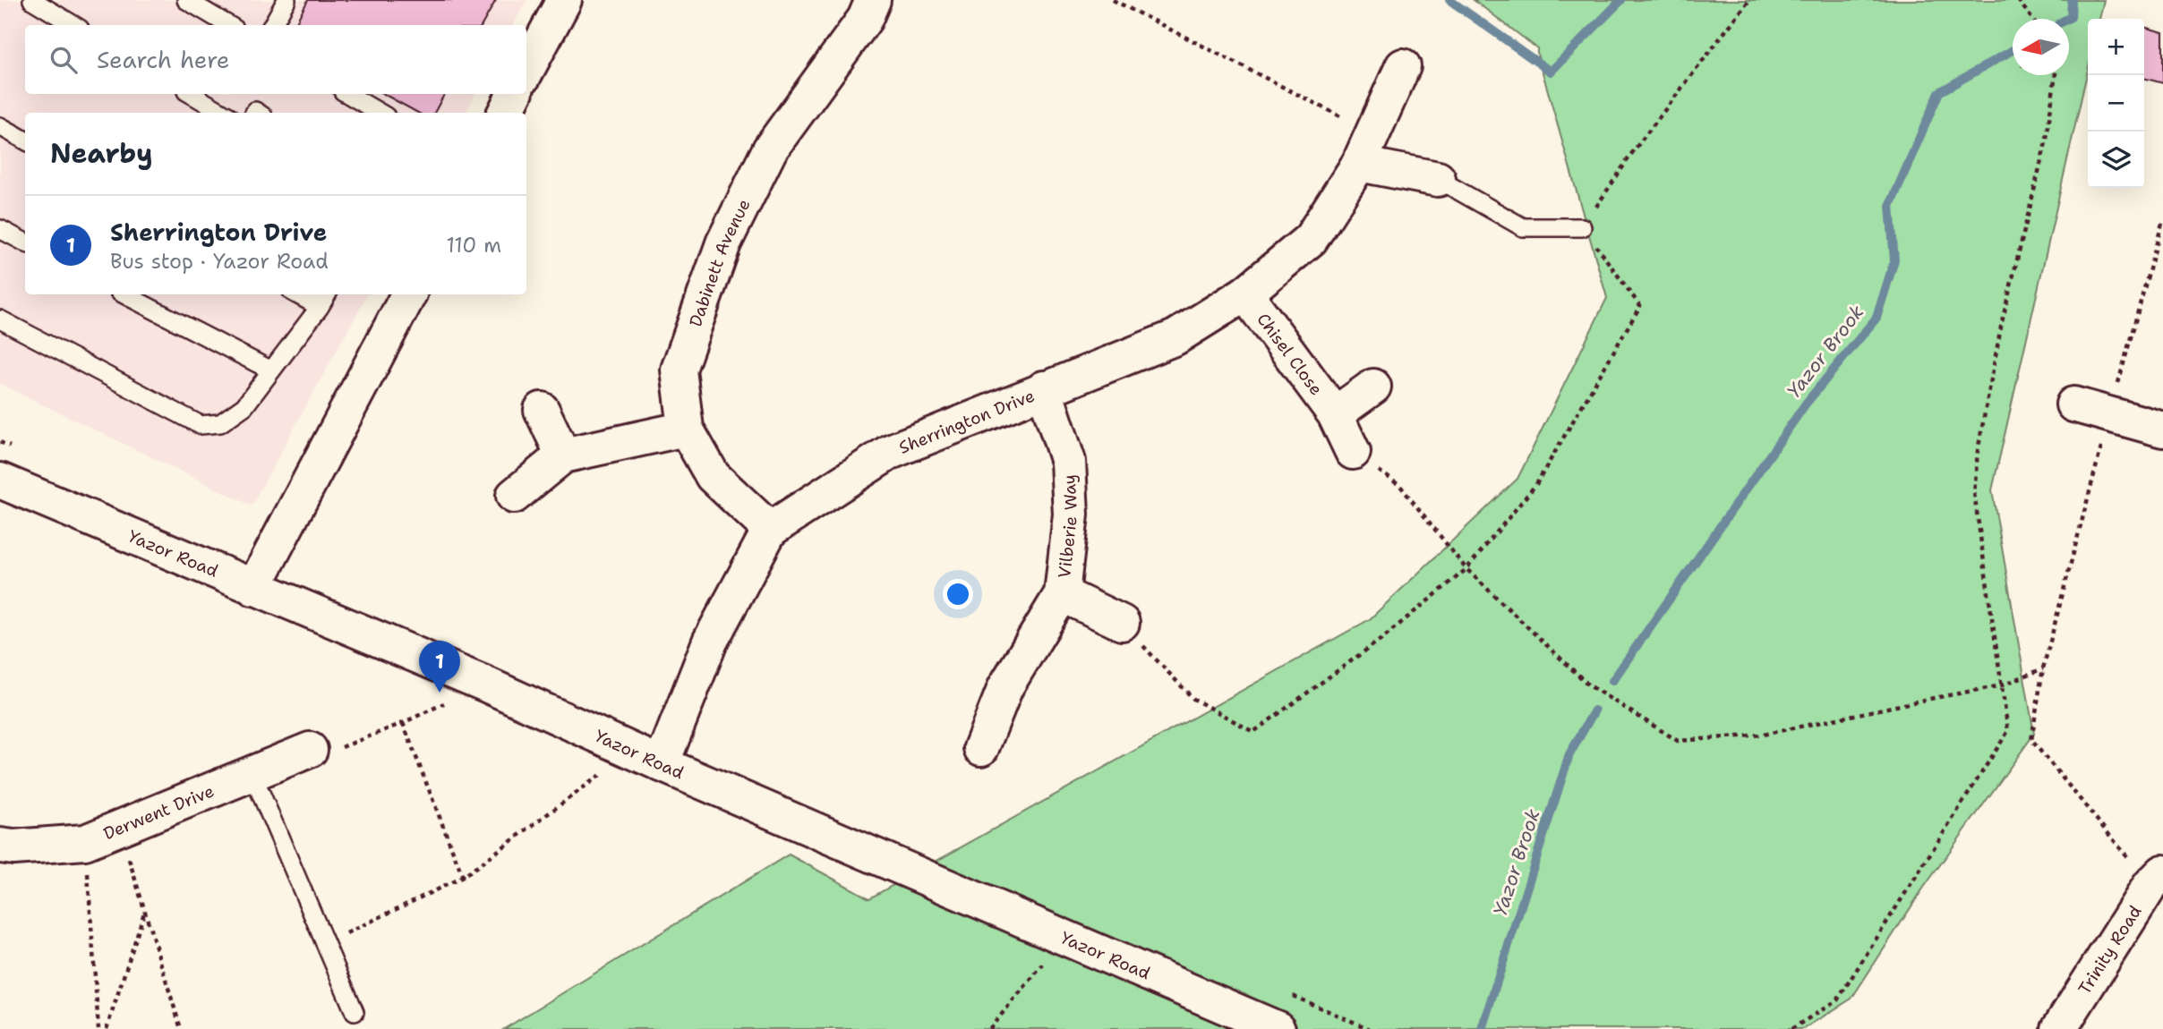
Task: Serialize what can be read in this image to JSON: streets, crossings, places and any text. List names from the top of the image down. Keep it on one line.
{"streets":{"street":["Dabinett Avenue","Chisel Close","Sherrington Drive","Vilberie Way","Yazor Road","Derwent Drive","Trinity Road"]},"crossings":[["Dabinett Avenue","Sherrington Drive"],["Chisel Close","Sherrington Drive"],["Sherrington Drive","Vilberie Way"],["Sherrington Drive","Yazor Road"]],"water":["Yazor Brook"],"north":"left","page":{"map_buttons":["+","−"],"search":"Search here","heading":"Nearby","list":[{"mark":"1","name":"Sherrington Drive","note":"Bus stop · Yazor Road","value":"110 m"}],"pins":"1"}}
